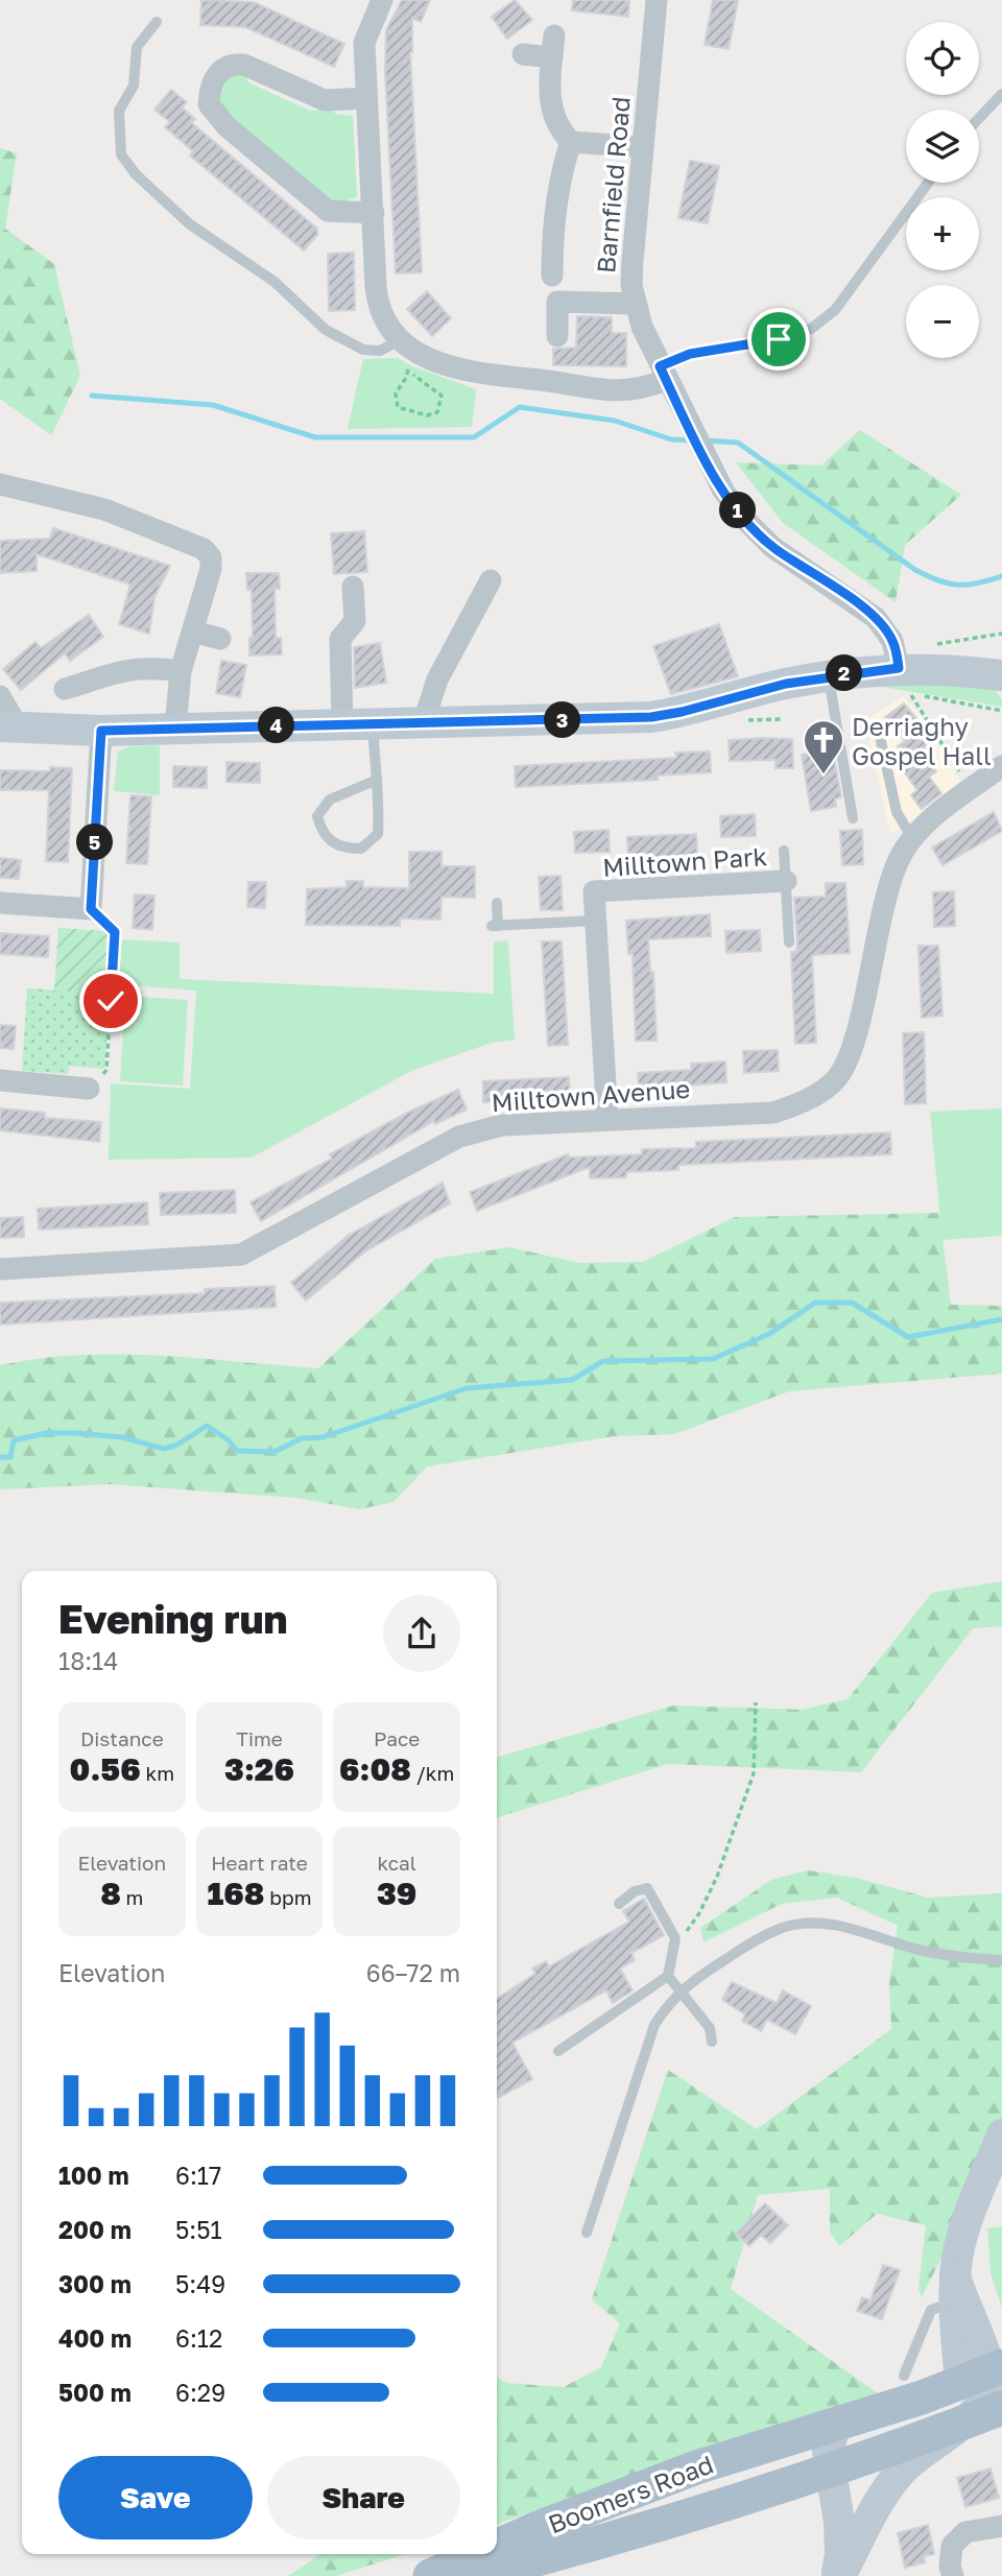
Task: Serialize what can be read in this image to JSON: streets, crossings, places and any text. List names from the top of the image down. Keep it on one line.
{"streets":{"main road":["Boomers Road"],"street":["Barnfield Road","Milltown Park","Milltown Avenue"]},"crossings":[["Milltown Park","Milltown Avenue"]],"places":{"church":["Derriaghy Gospel Hall"]},"page":{"map_buttons":["+","−"],"pins":["1","2","3","4","5"],"heading":["Evening run","18:14"],"stats":[["Distance","0.56 km"],["Time","3:26"],["Pace","6:08 /km"],["Elevation","8 m"],["Heart rate","168 bpm"],["kcal","39"]],"chart":["Elevation","66–72 m"],"list":[{"name":"100 m","note":"6:17"},{"name":"200 m","note":"5:51"},{"name":"300 m","note":"5:49"},{"name":"400 m","note":"6:12"},{"name":"500 m","note":"6:29"}],"buttons":["Save","Share"]}}
